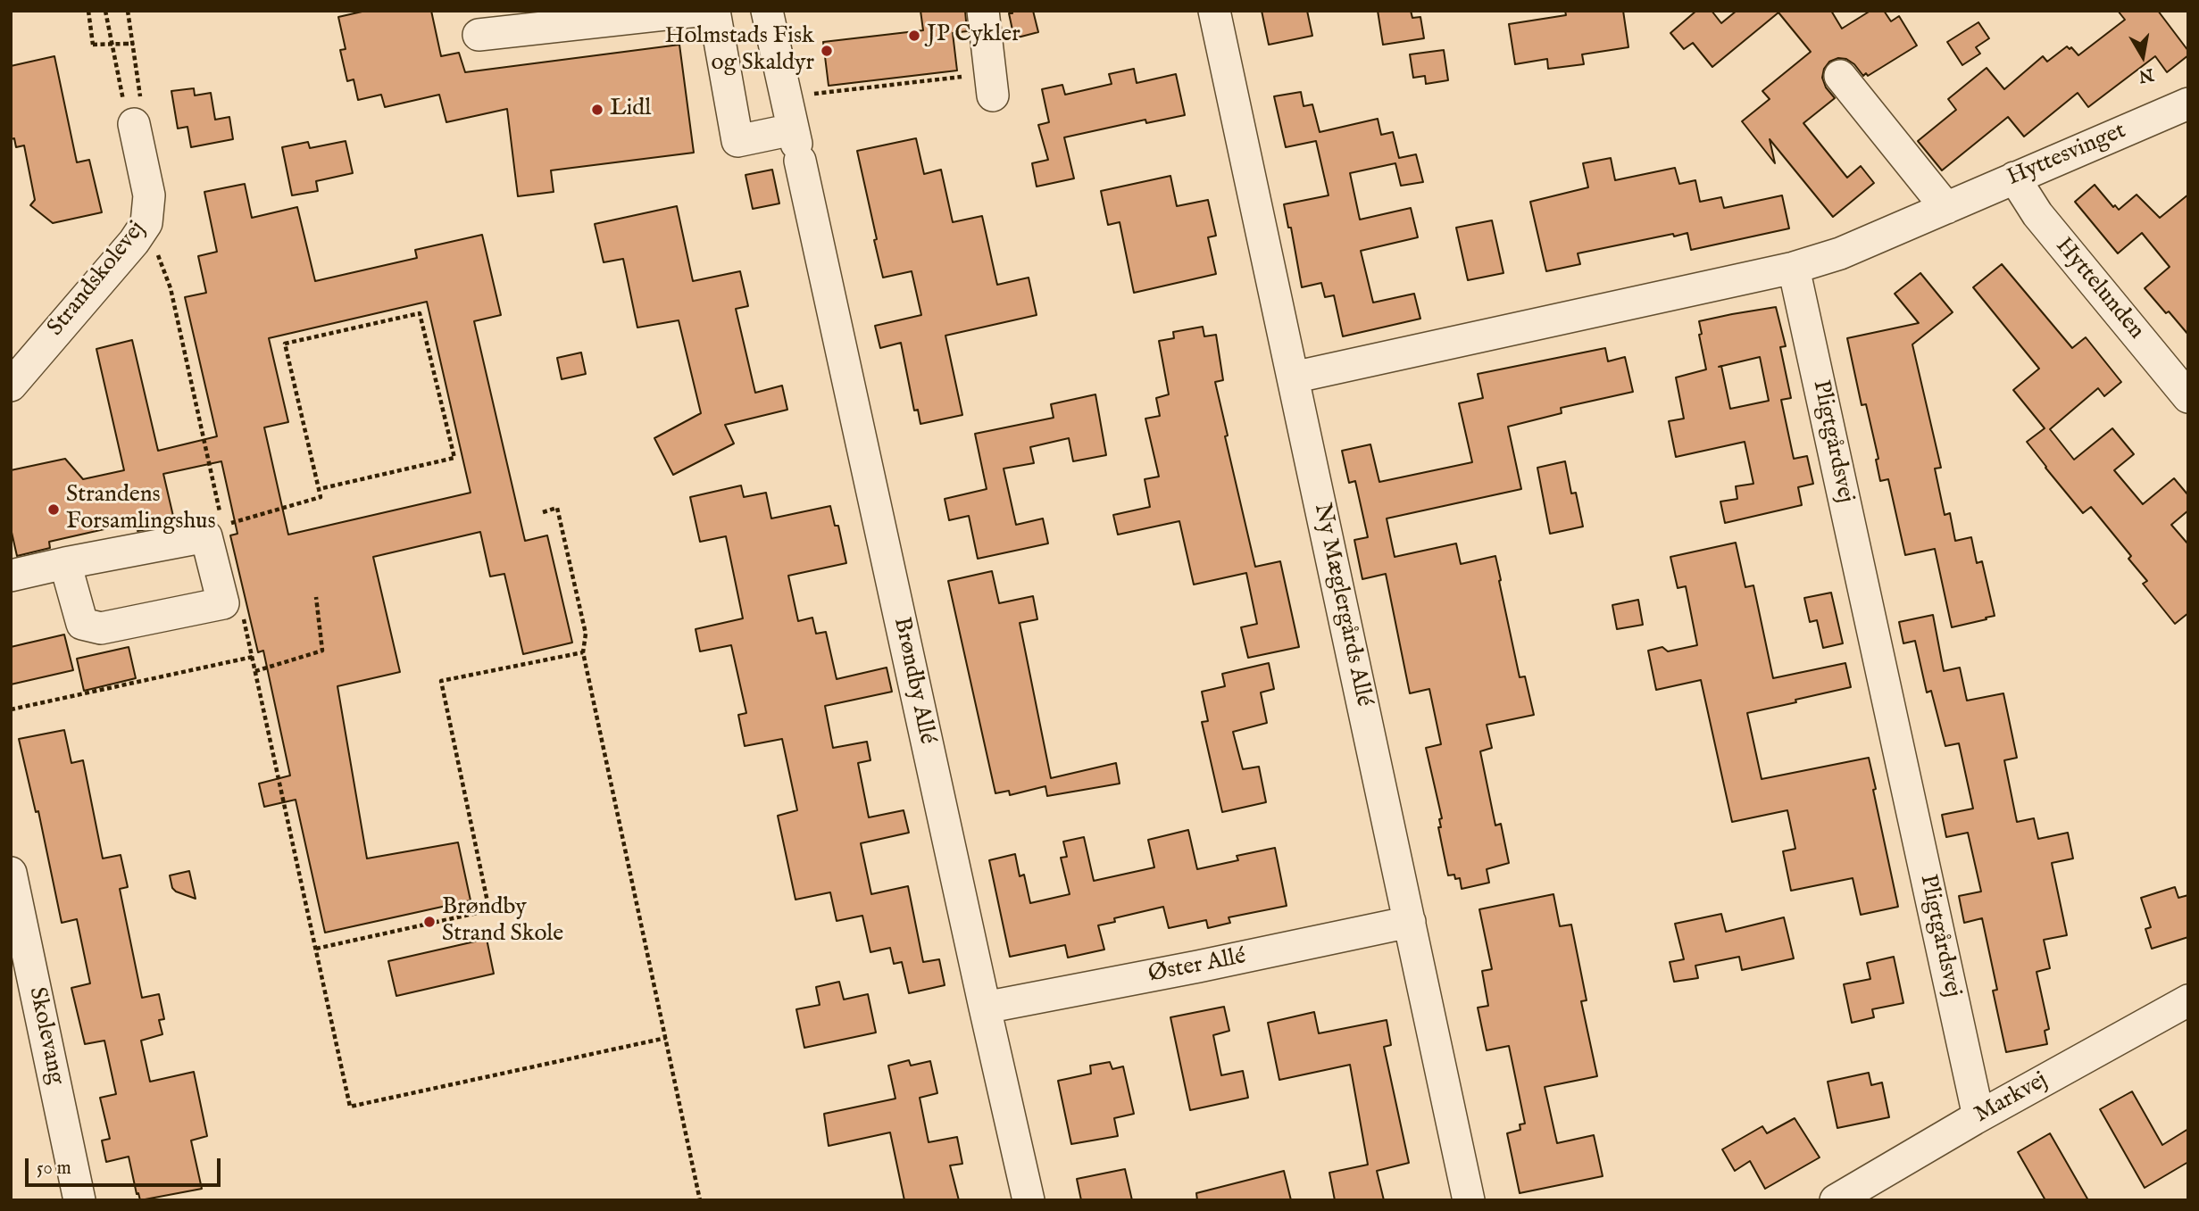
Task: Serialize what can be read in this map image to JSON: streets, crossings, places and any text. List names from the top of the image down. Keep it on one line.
{"streets":{"street":["Hyttesvinget","Strandskolevej","Hyttelunden","Pligtgårdsvej","Ny Mæglergårds Allé","Brøndby Allé","Øster Allé","Skolevang","Markvej"]},"crossings":[["Hyttesvinget","Hyttelunden"],["Hyttesvinget","Pligtgårdsvej"],["Pligtgårdsvej","Markvej"],["Ny Mæglergårds Allé","Øster Allé"],["Brøndby Allé","Øster Allé"]],"places":["JP Cykler","Holmstads Fisk og Skaldyr","Lidl","Strandens Forsamlingshus","Brøndby Strand Skole"],"scale_bar":"50 m","north":"bottom"}
